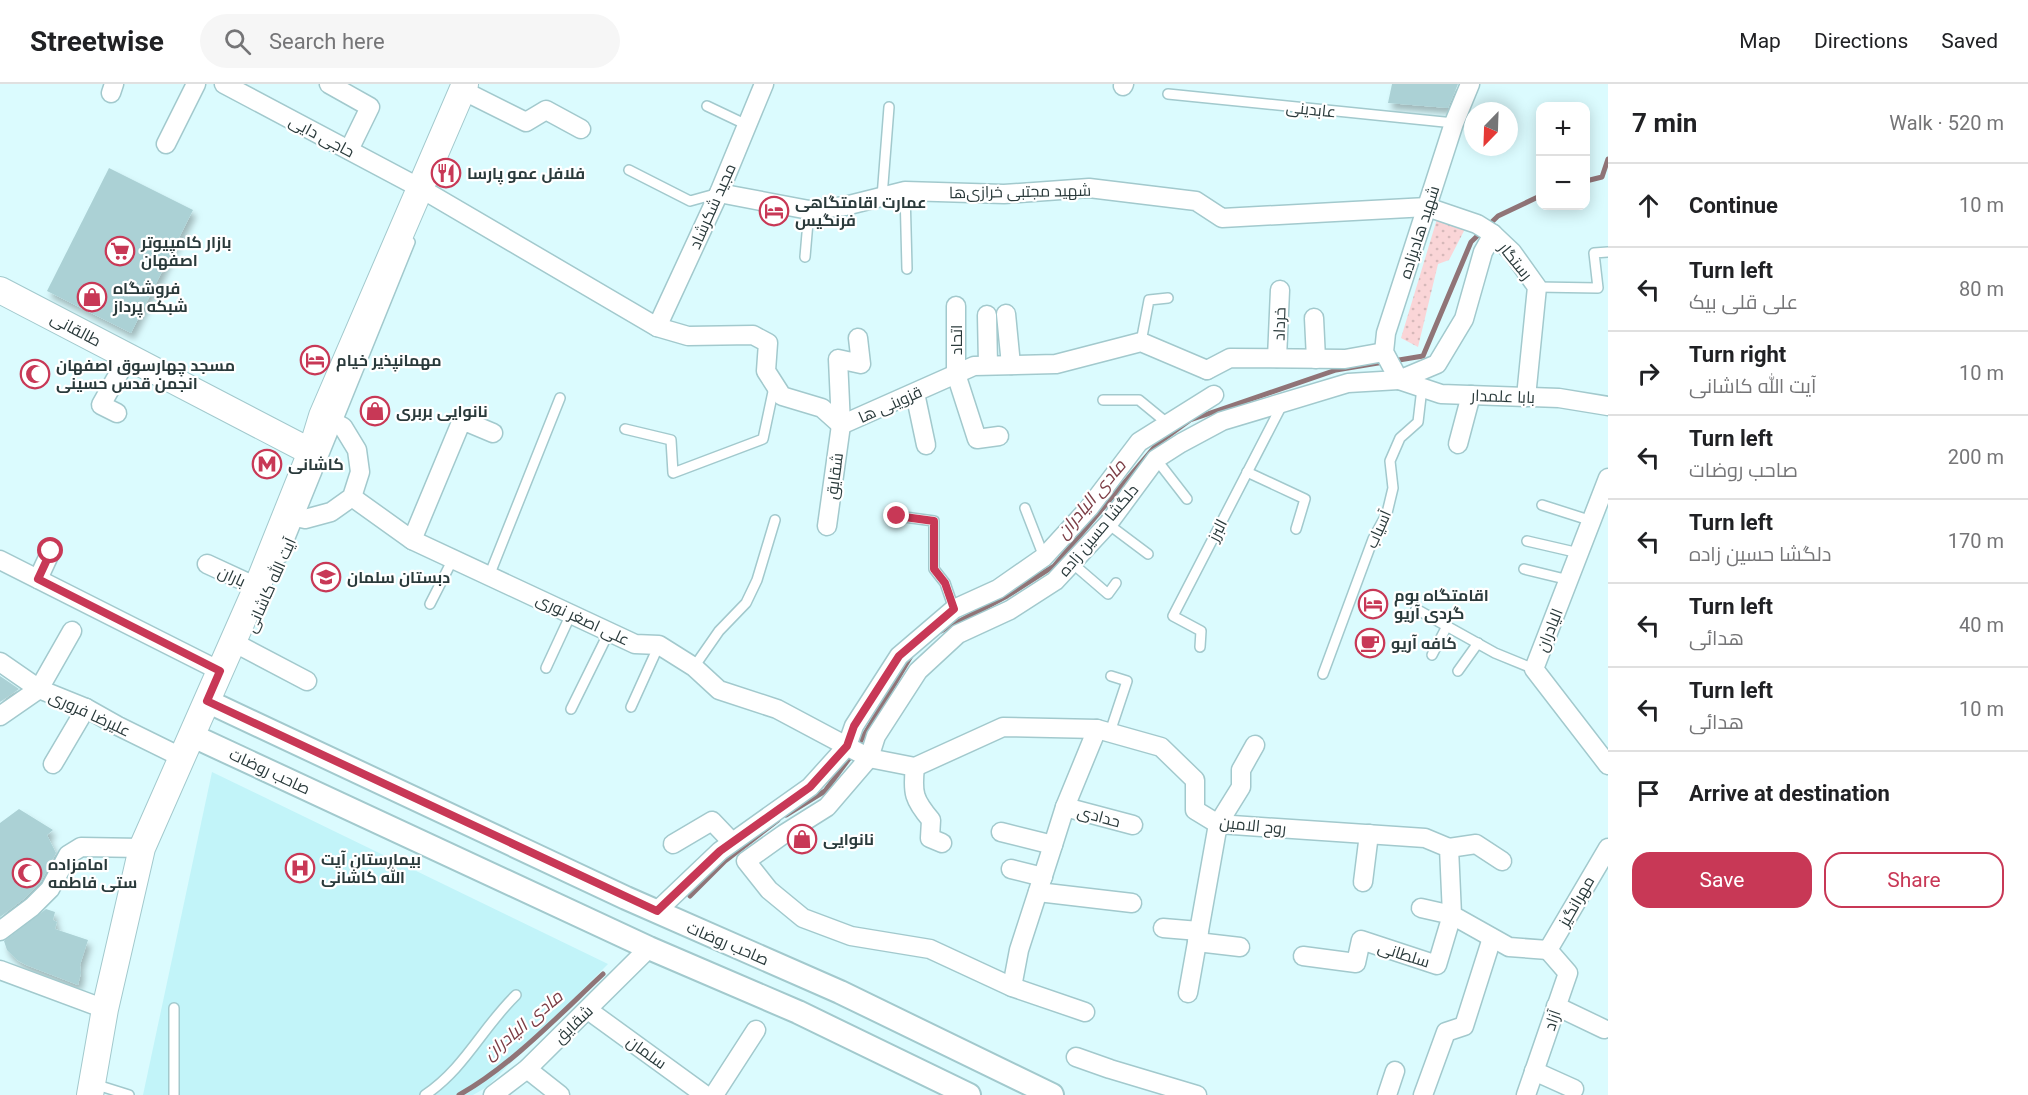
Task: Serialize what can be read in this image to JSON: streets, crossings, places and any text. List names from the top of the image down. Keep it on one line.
{"streets":{"main road":["طالقانی","آیت الله کاشانی"],"street":["حاجی دایی","شهید مجتبی خرازی‌ها","مجید شکرشاد","شهید هادیزاده","رستگار","خرداد","اتحاد","بابا علمدار","قزوینی ها","شقایق","دلگشا حسین زاده","باران","علی اصغر نوری","الیادران","علیرضا فروری","صاحب روضات","حدادی","روح الامین","مهرانگیز","سلطانی","آزاد","سلمان"],"lane":["عابدینی","آسیاب","البرز"]},"crossings":[["عابدینی","شهید هادیزاده"],["حاجی دایی","آیت الله کاشانی"],["شهید مجتبی خرازی‌ها","مجید شکرشاد"],["شهید مجتبی خرازی‌ها","شهید هادیزاده"],["شهید مجتبی خرازی‌ها","رستگار"],["شهید هادیزاده","رستگار"],["رستگار","بابا علمدار"],["طالقانی","آیت الله کاشانی"],["اتحاد","قزوینی ها"],["بابا علمدار","آسیاب"],["بابا علمدار","دلگشا حسین زاده"],["قزوینی ها","شقایق"],["شقایق","صاحب روضات"],["شقایق","سلمان"],["دلگشا حسین زاده","البرز"],["دلگشا حسین زاده","علی اصغر نوری"],["دلگشا حسین زاده","صاحب روضات"],["باران","آیت الله کاشانی"],["آیت الله کاشانی","علیرضا فروری"],["آیت الله کاشانی","صاحب روضات"],["علیرضا فروری","صاحب روضات"],["مهرانگیز","آزاد"]],"water":["مادی الیادران"],"places":{"restaurant":["فلافل عمو پارسا"],"hotel":["عمارت اقامتگاهی فرنگیس","مهمانپذیر خیام","اقامتگاه بوم گردی آریو"],"supermarket":["بازار کامپیوتر اصفهان"],"shop":["فروشگاه شبکه پرداز","نانوایی بربری","نانوایی"],"mosque":["مسجد چهارسوق اصفهان انجمن قدس حسینی","امامزاده ستی فاطمه"],"metro station":["کاشانی"],"school or university":["دبستان سلمان"],"cafe":["کافه آریو"],"hospital":["بیمارستان آیت الله کاشانی"]},"north":"bottom left","page":{"header":"Streetwise","search":"Search here","nav":["Map","Directions","Saved"],"heading":["7 min","Walk · 520 m"],"map_buttons":["+","−"],"list":[["Continue","10 m"],["Turn left","علی قلی بیک","80 m"],["Turn right","آیت الله کاشانی","10 m"],["Turn left","صاحب روضات","200 m"],["Turn left","دلگشا حسین زاده","170 m"],["Turn left","هدائی","40 m"],["Turn left","هدائی","10 m"],"Arrive at destination"],"buttons":["Save","Share"]}}
